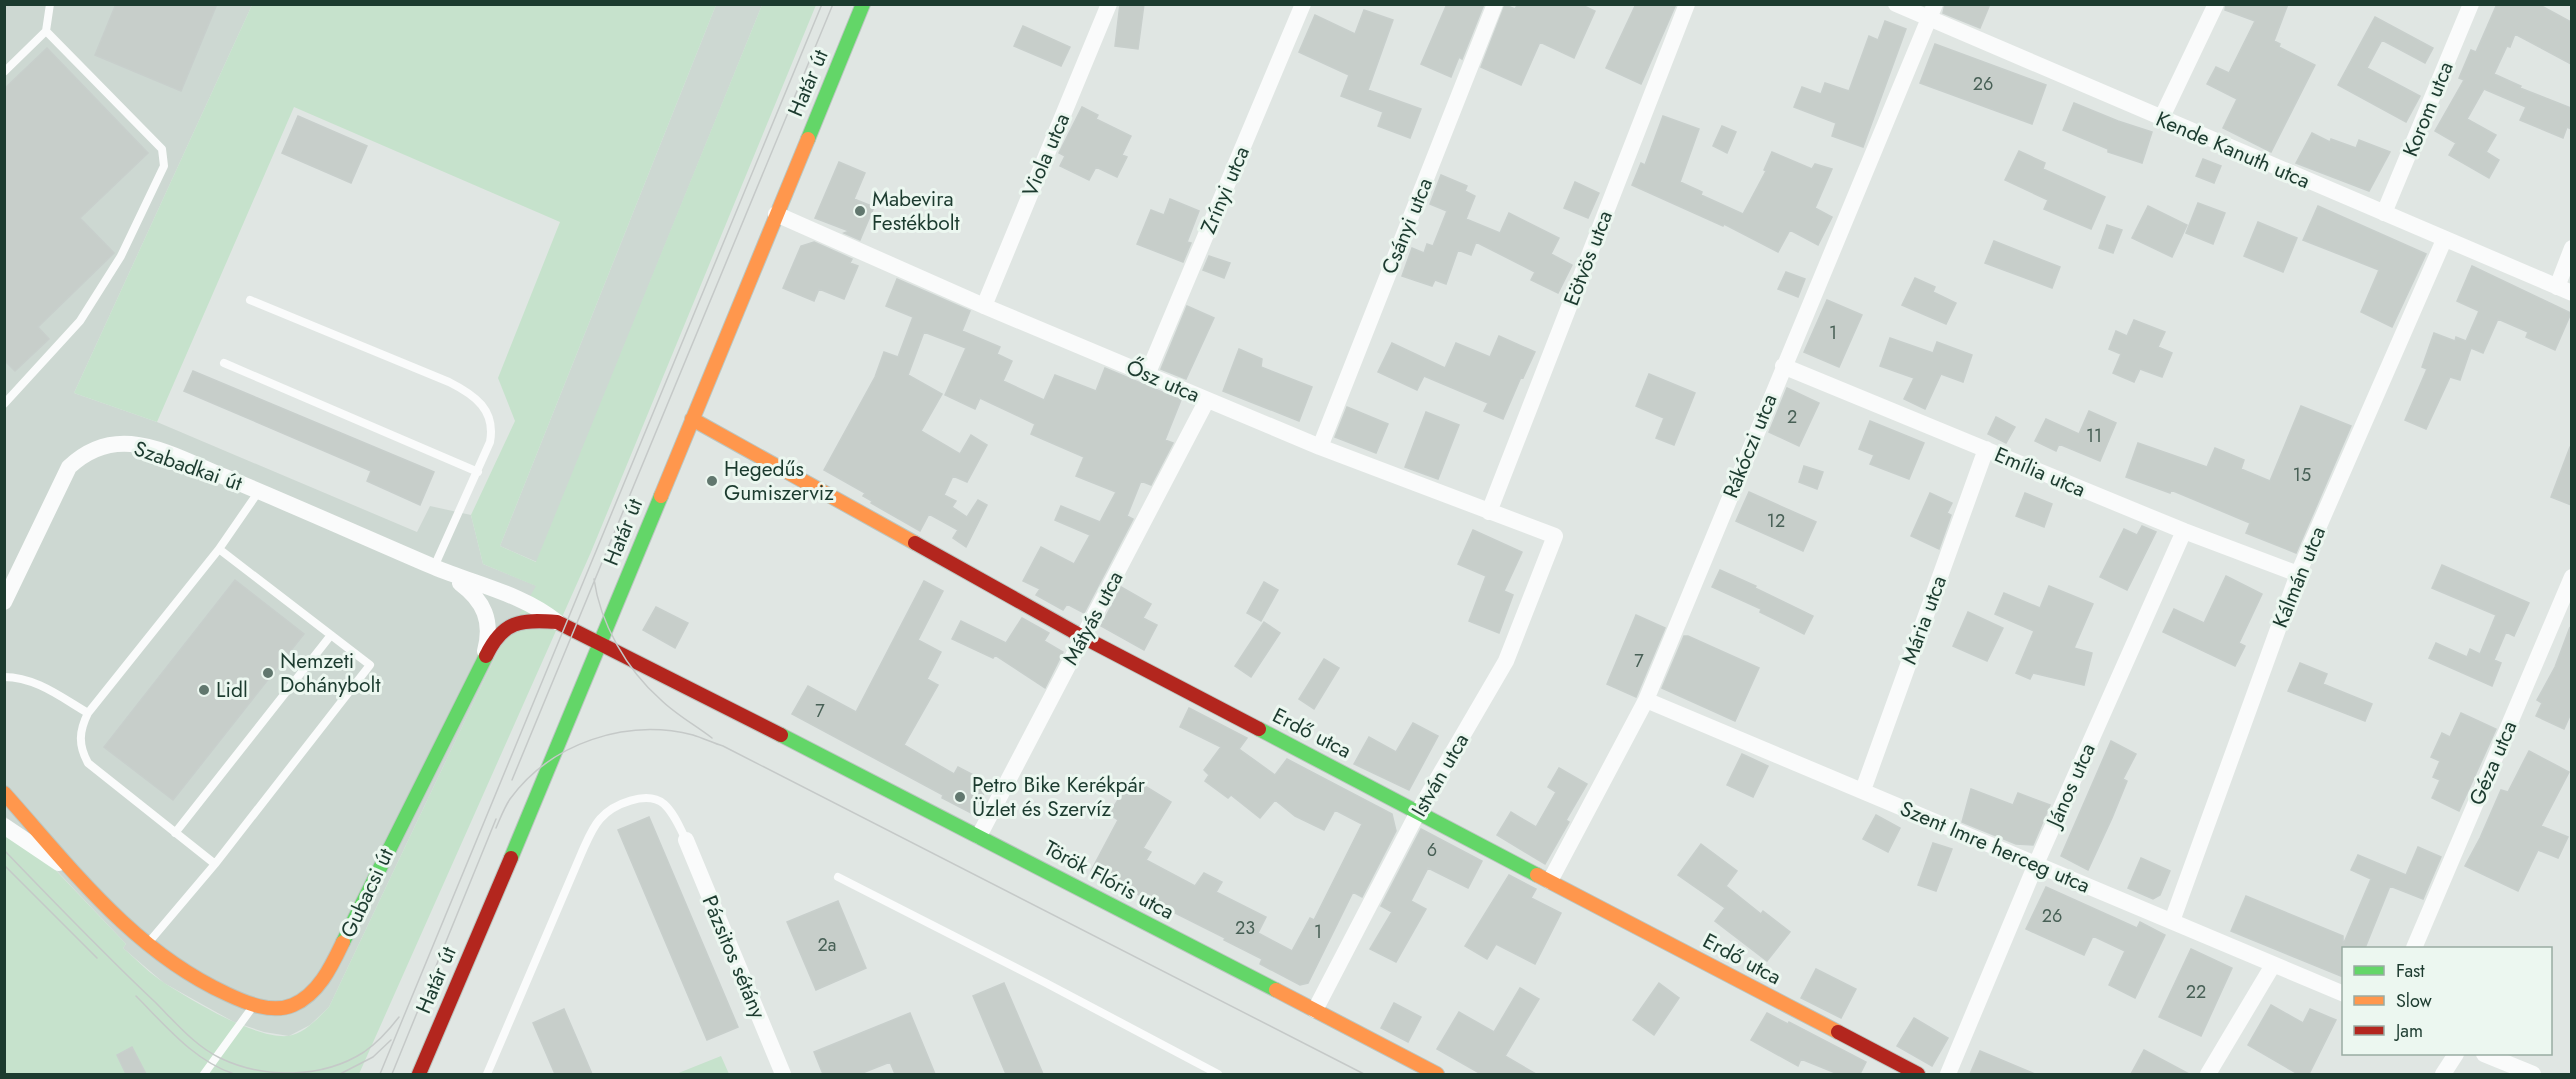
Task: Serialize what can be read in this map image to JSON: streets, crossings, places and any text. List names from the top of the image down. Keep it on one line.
{"streets":{"street":["Határ út","Korom utca","Kende Kanuth utca","Viola utca","Zrínyi utca","Csányi utca","Eötvös utca","Ősz utca","Rákóczi utca","Szabadkai út","Emília utca","Kálmán utca","Mátyás utca","Mária utca","Erdő utca","Géza utca","István utca","János utca","Szent Imre herceg utca","Török Flóris utca","Gubacsi út","Pázsitos sétány"]},"crossings":[["Határ út","Ősz utca"],["Határ út","Erdő utca"],["Határ út","Török Flóris utca"],["Határ út","Gubacsi út"],["Korom utca","Kende Kanuth utca"],["Kende Kanuth utca","Rákóczi utca"],["Kende Kanuth utca","Kálmán utca"],["Viola utca","Ősz utca"],["Zrínyi utca","Ősz utca"],["Csányi utca","Ősz utca"],["Eötvös utca","Ősz utca"],["Ősz utca","Mátyás utca"],["Ősz utca","István utca"],["Rákóczi utca","Emília utca"],["Rákóczi utca","Erdő utca"],["Rákóczi utca","Szent Imre herceg utca"],["Szabadkai út","Gubacsi út"],["Emília utca","Kálmán utca"],["Emília utca","Mária utca"],["Emília utca","János utca"],["Kálmán utca","Szent Imre herceg utca"],["Mátyás utca","Erdő utca"],["Mátyás utca","Török Flóris utca"],["Mária utca","Szent Imre herceg utca"],["Erdő utca","István utca"],["István utca","Török Flóris utca"],["János utca","Szent Imre herceg utca"],["Török Flóris utca","Gubacsi út"]],"places":["Mabevira Festékbolt","Hegedűs Gumiszerviz","Nemzeti Dohánybolt","Lidl","Petro Bike Kerékpár Üzlet és Szervíz"],"house_numbers":["26","1","2","11","15","12","7","7","6","26","23","1","2a","22"],"legend":["Fast","Slow","Jam"]}
